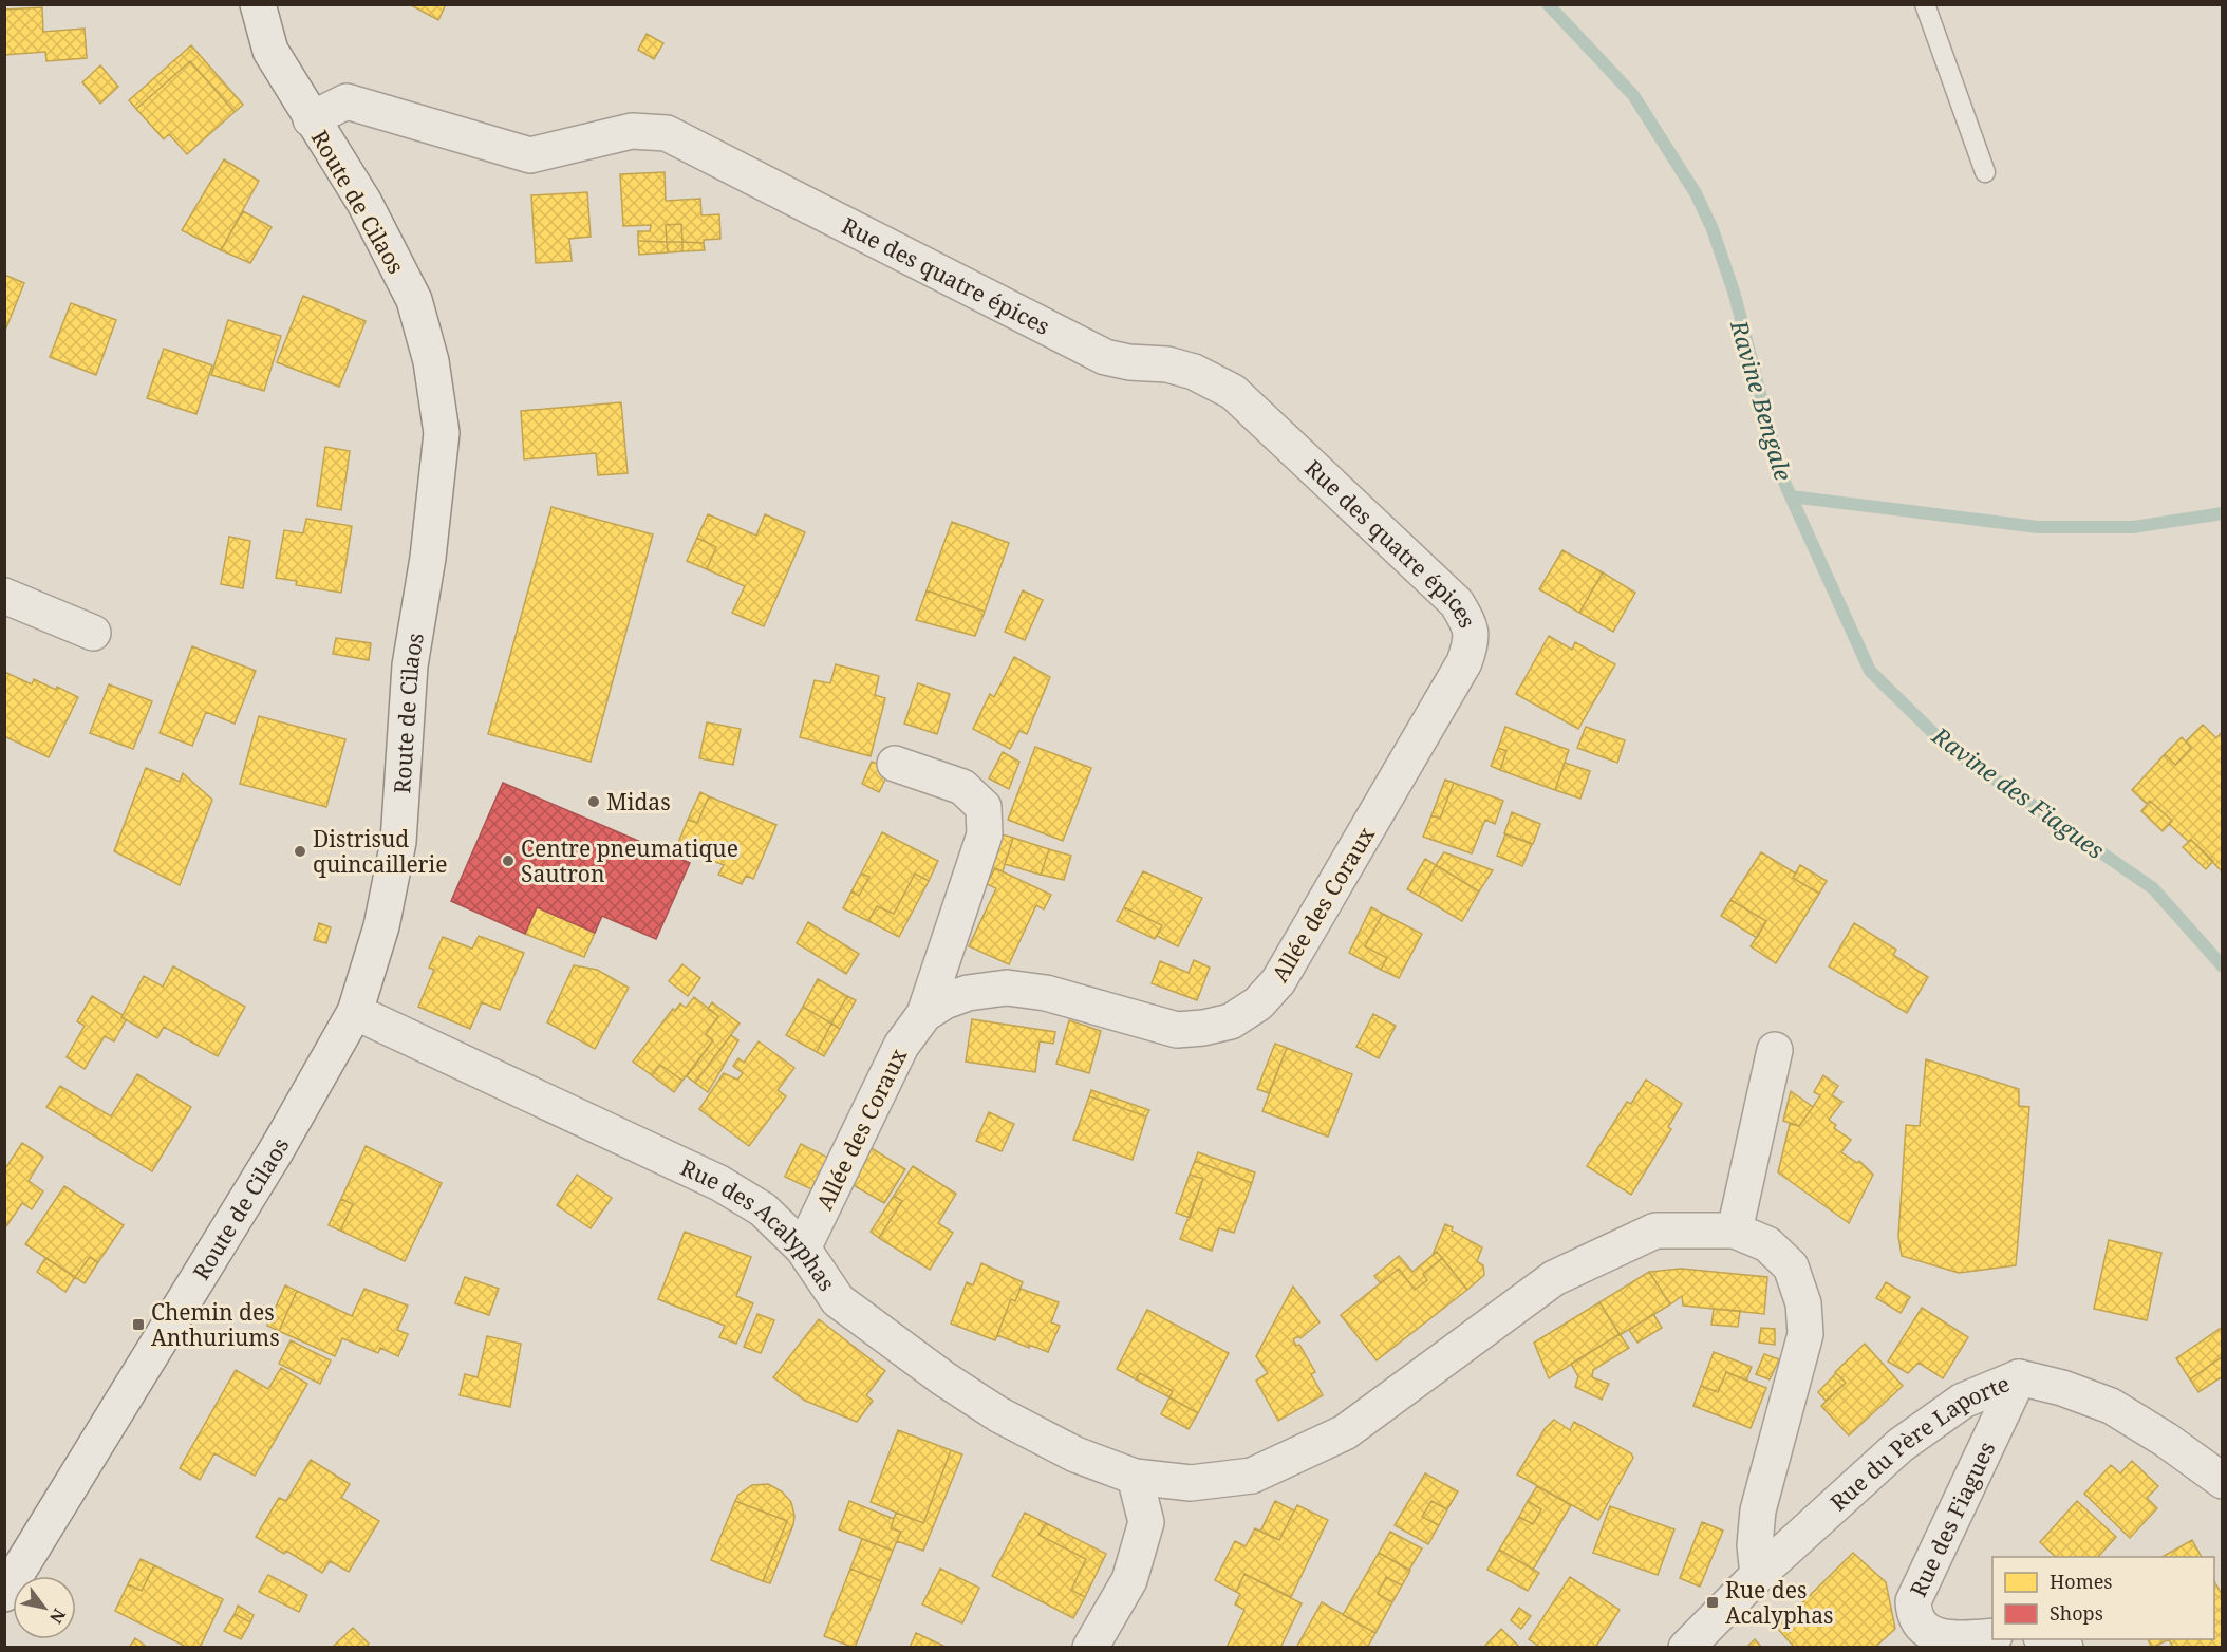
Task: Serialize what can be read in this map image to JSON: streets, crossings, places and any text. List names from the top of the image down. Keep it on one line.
{"streets":{"street":["Route de Cilaos","Rue des quatre épices","Allée des Coraux","Rue des Acalyphas","Rue du Père Laporte","Rue des Fiagues"]},"crossings":[["Route de Cilaos","Rue des quatre épices"],["Route de Cilaos","Rue des Acalyphas"],["Rue des quatre épices","Allée des Coraux"],["Allée des Coraux","Rue des Acalyphas"],["Rue des Acalyphas","Rue du Père Laporte"],["Rue du Père Laporte","Rue des Fiagues"]],"water":["Ravine Bengale","Ravine des Fiagues"],"places":{"other":["Midas","Distrisud quincaillerie","Centre pneumatique Sautron"],"transit":["Chemin des Anthuriums","Rue des Acalyphas"]},"legend":["Homes","Shops"],"north":"bottom right"}
